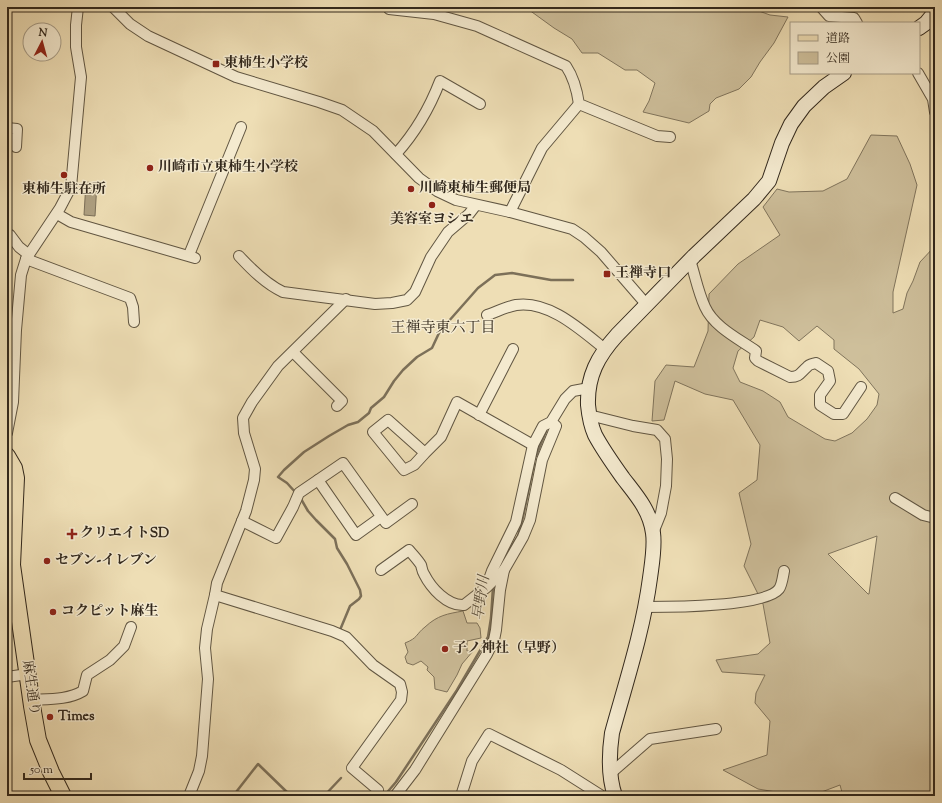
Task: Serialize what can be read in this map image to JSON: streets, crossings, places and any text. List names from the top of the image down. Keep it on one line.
{"streets":{"main road":["麻生通り"]},"districts":["王禅寺東六丁目"],"water":["早野川"],"places":{"transit":["東柿生小学校","王禅寺口"],"other":["川崎市立東柿生小学校","東柿生駐在所","川崎東柿生郵便局","美容室ヨシエ","セブン-イレブン","コクピット麻生","子ノ神社（早野）","Times"],"health":["クリエイトSD"]},"legend":["道路","公園"],"scale_bar":"50 m","north":"top"}
